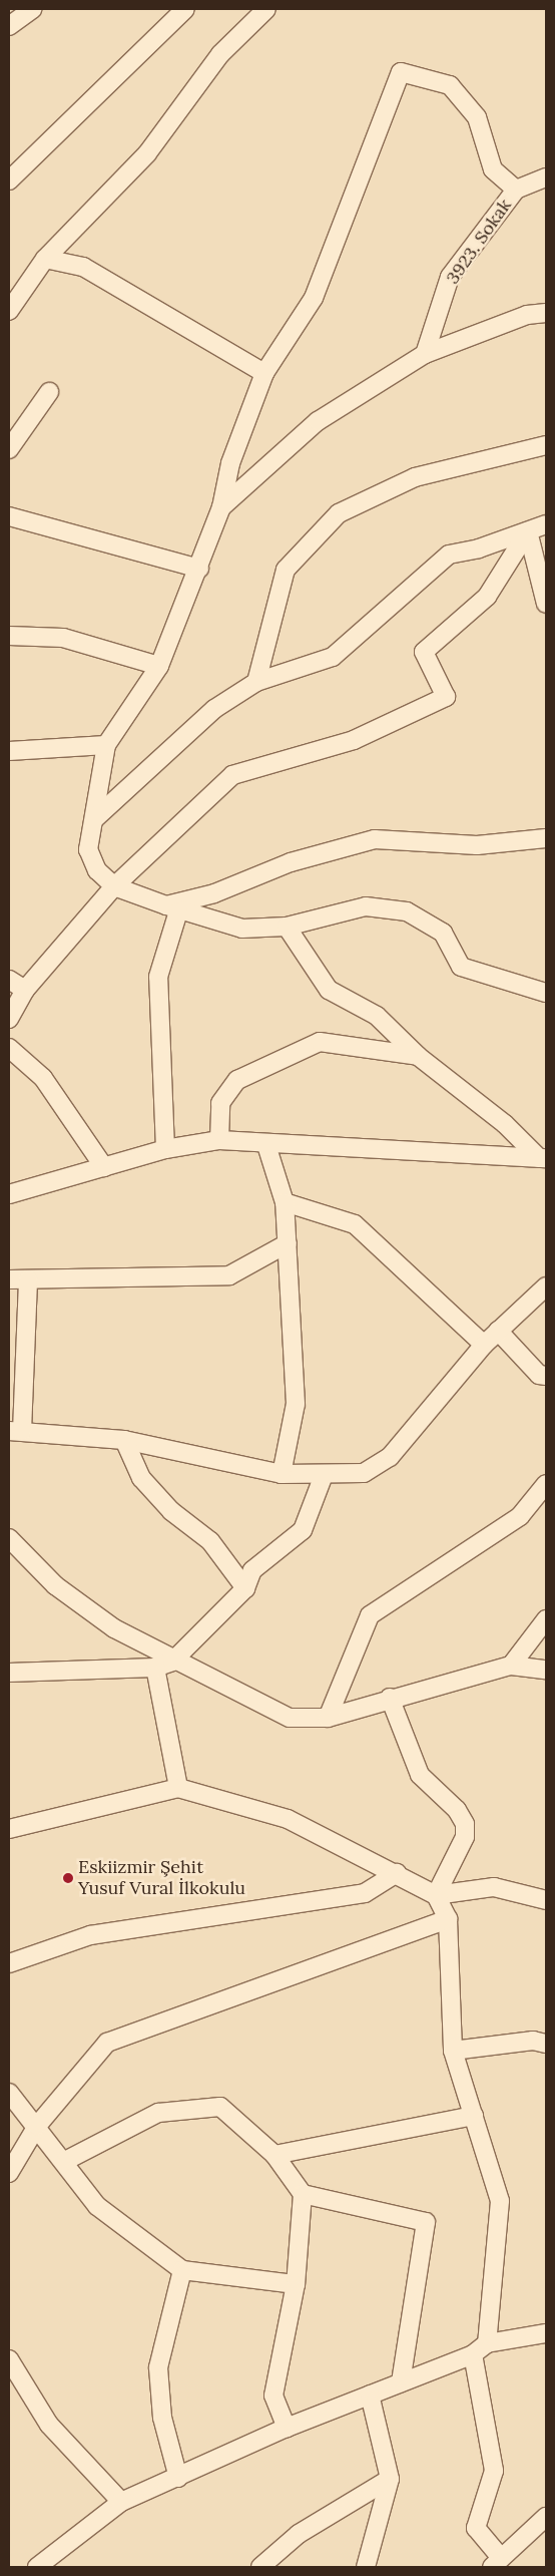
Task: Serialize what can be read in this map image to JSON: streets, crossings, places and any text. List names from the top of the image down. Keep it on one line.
{"streets":{"street":["3923. Sokak"]},"places":["Eskiizmir Şehit Yusuf Vural İlkokulu"]}
